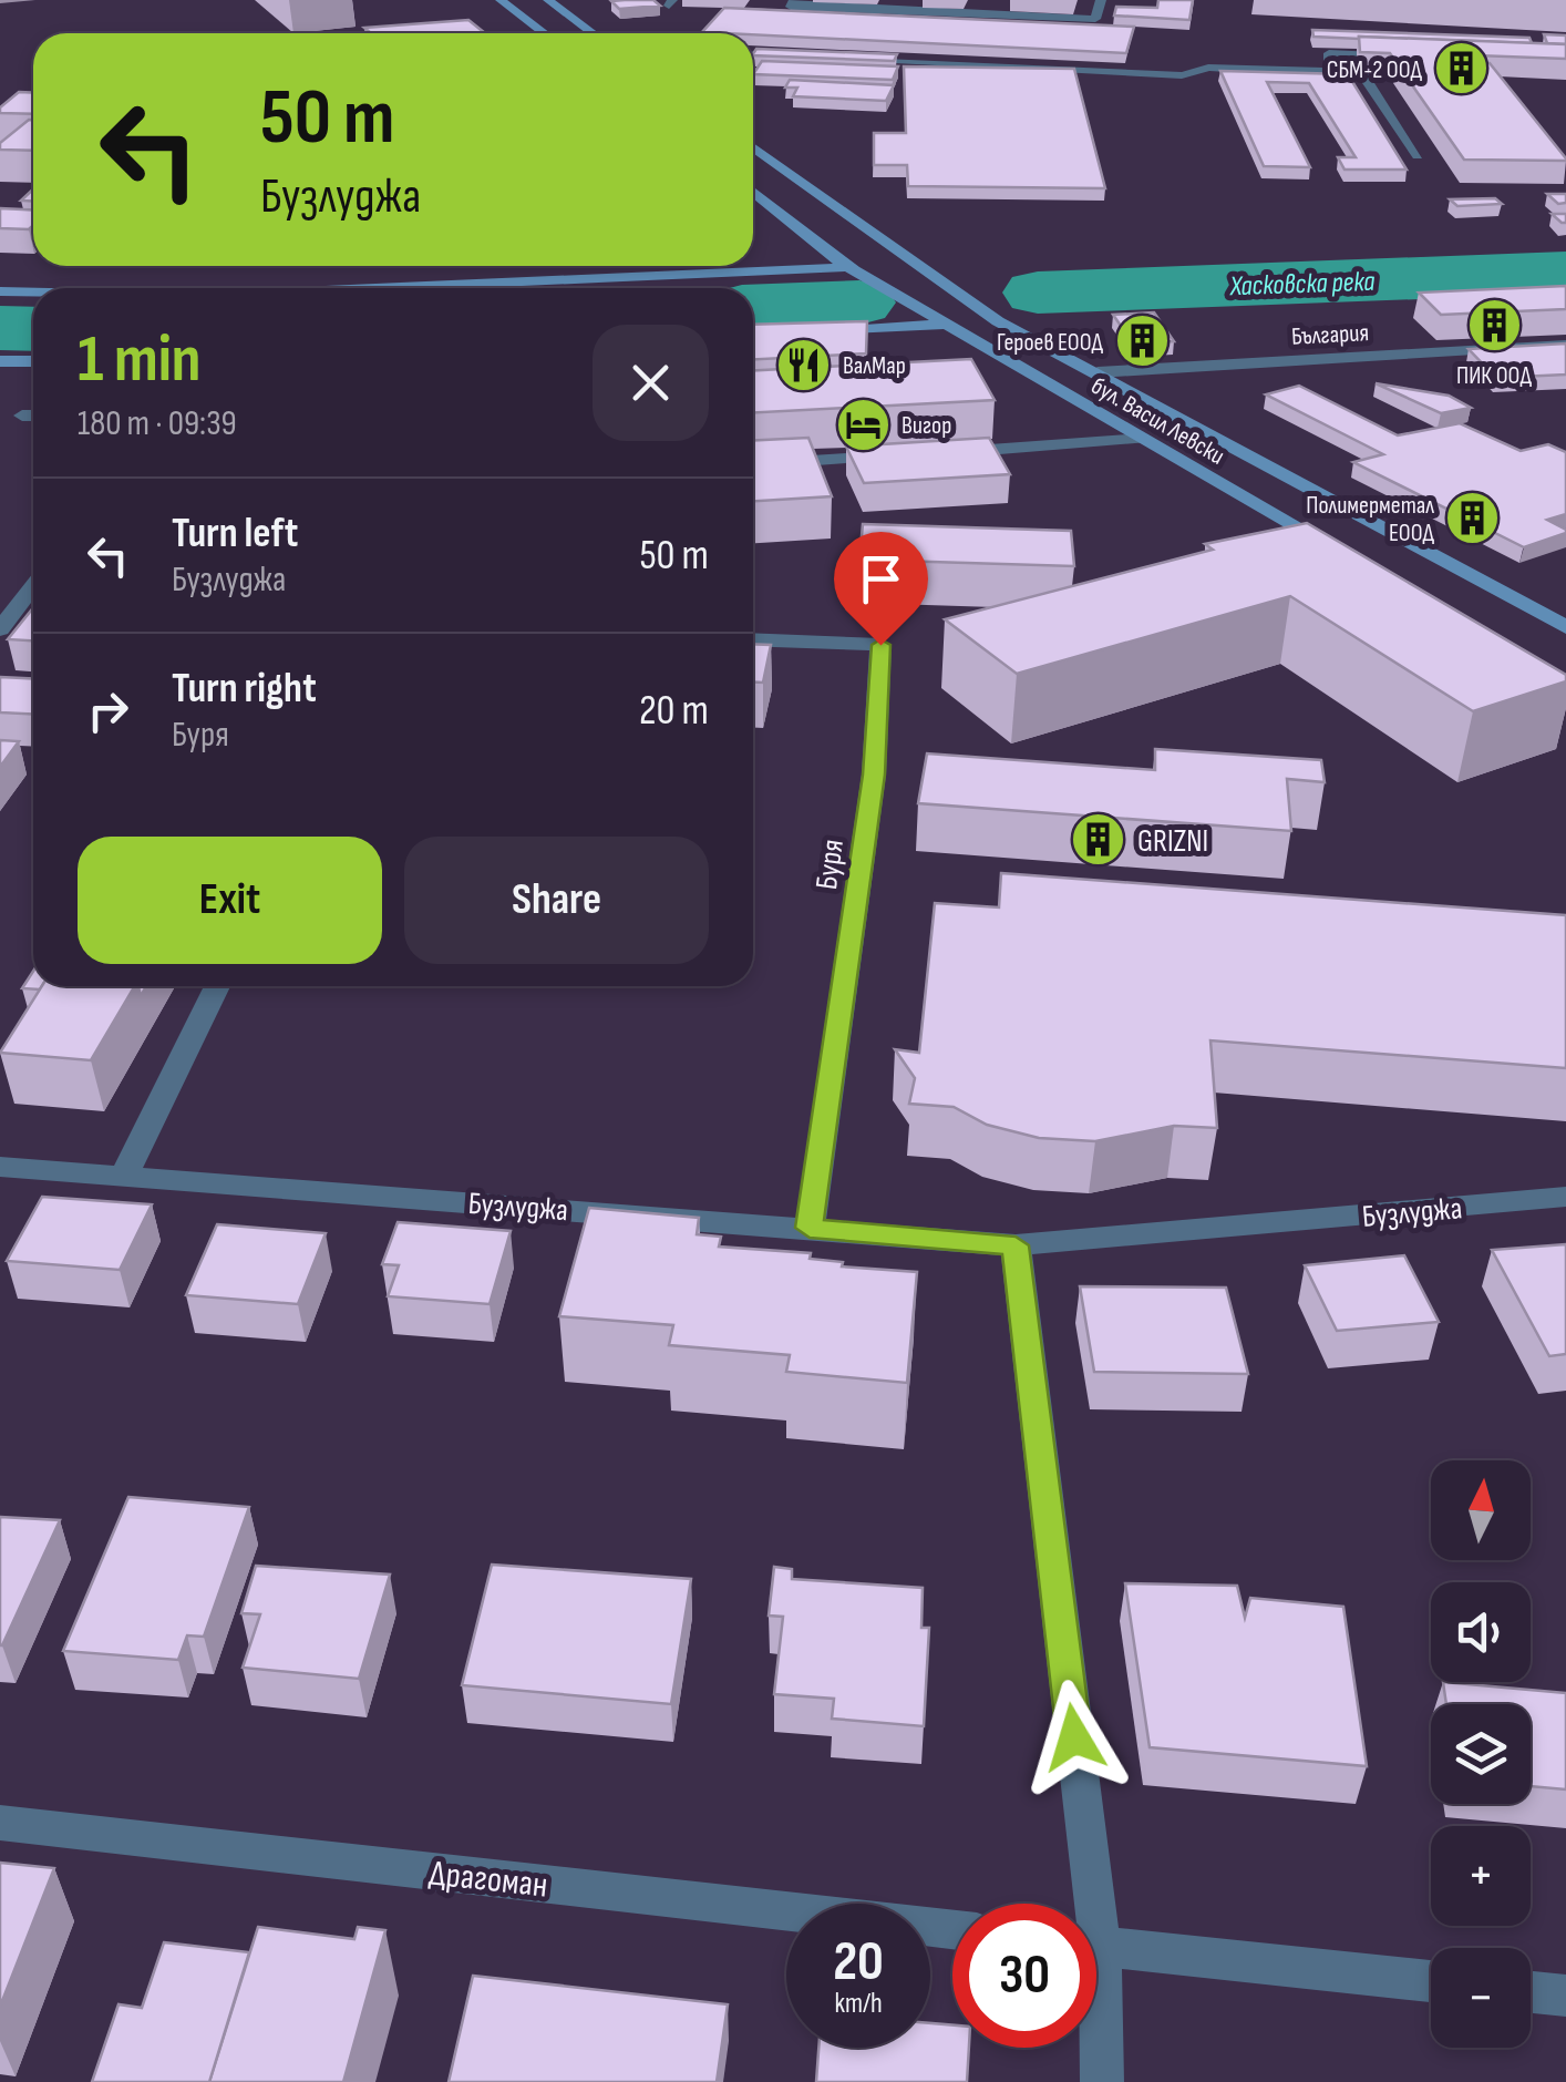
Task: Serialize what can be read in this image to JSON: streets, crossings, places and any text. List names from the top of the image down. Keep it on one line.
{"streets":{"main road":["бул. Васил Левски"],"street":["България","Буря","Бузлуджа","Драгоман"]},"crossings":[["България","бул. Васил Левски"],["Буря","Бузлуджа"]],"water":["Хасковска река"],"places":{"building":["СБМ-2 ООД","ПИК ООД","Героев ЕООД","Полимерметал ЕООД","GRIZNI"],"restaurant":["ВалМар"],"hotel":["Вигор"]},"north":"top","page":{"turn":["50 m","Бузлуджа"],"heading":["1 min","180 m · 09:39"],"list":[{"name":"Turn left","note":"Бузлуджа","value":"50 m"},{"name":"Turn right","note":"Буря","value":"20 m"}],"buttons":["Exit","Share"],"map_buttons":["+","−"],"speed":"20 km/h","limit":"30"}}
